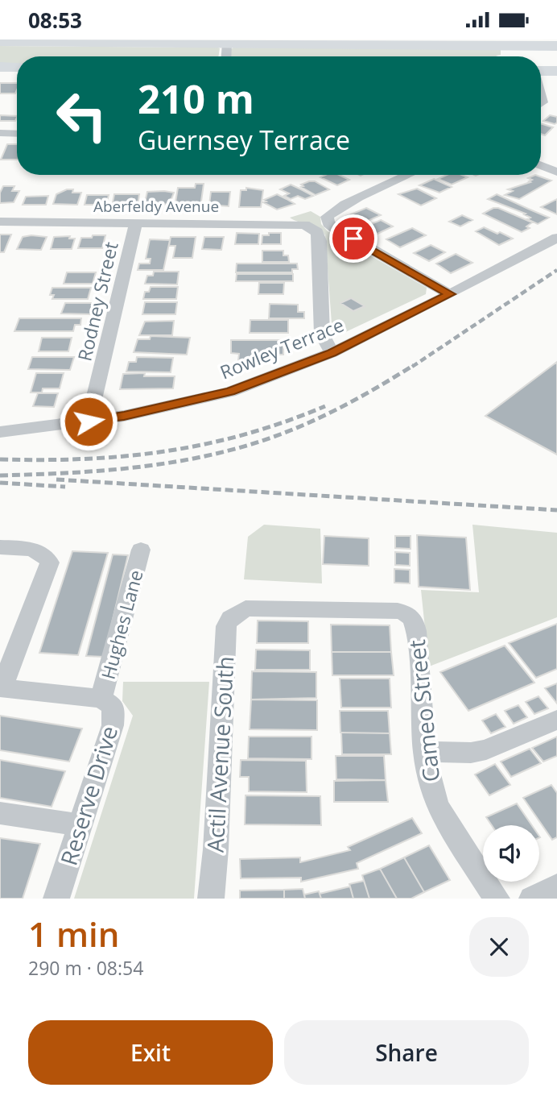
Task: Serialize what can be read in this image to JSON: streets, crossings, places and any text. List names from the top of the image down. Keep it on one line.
{"streets":{"street":["Aberfeldy Avenue","Rodney Street","Rowley Terrace","Hughes Lane","Cameo Street","Actil Avenue South","Reserve Drive"]},"crossings":[["Aberfeldy Avenue","Rodney Street"],["Aberfeldy Avenue","Rowley Terrace"],["Rodney Street","Rowley Terrace"],["Hughes Lane","Reserve Drive"],["Cameo Street","Actil Avenue South"]],"page":{"status":"08:53","turn":["210 m","Guernsey Terrace"],"heading":["1 min","290 m · 08:54"],"buttons":["Exit","Share"]}}
